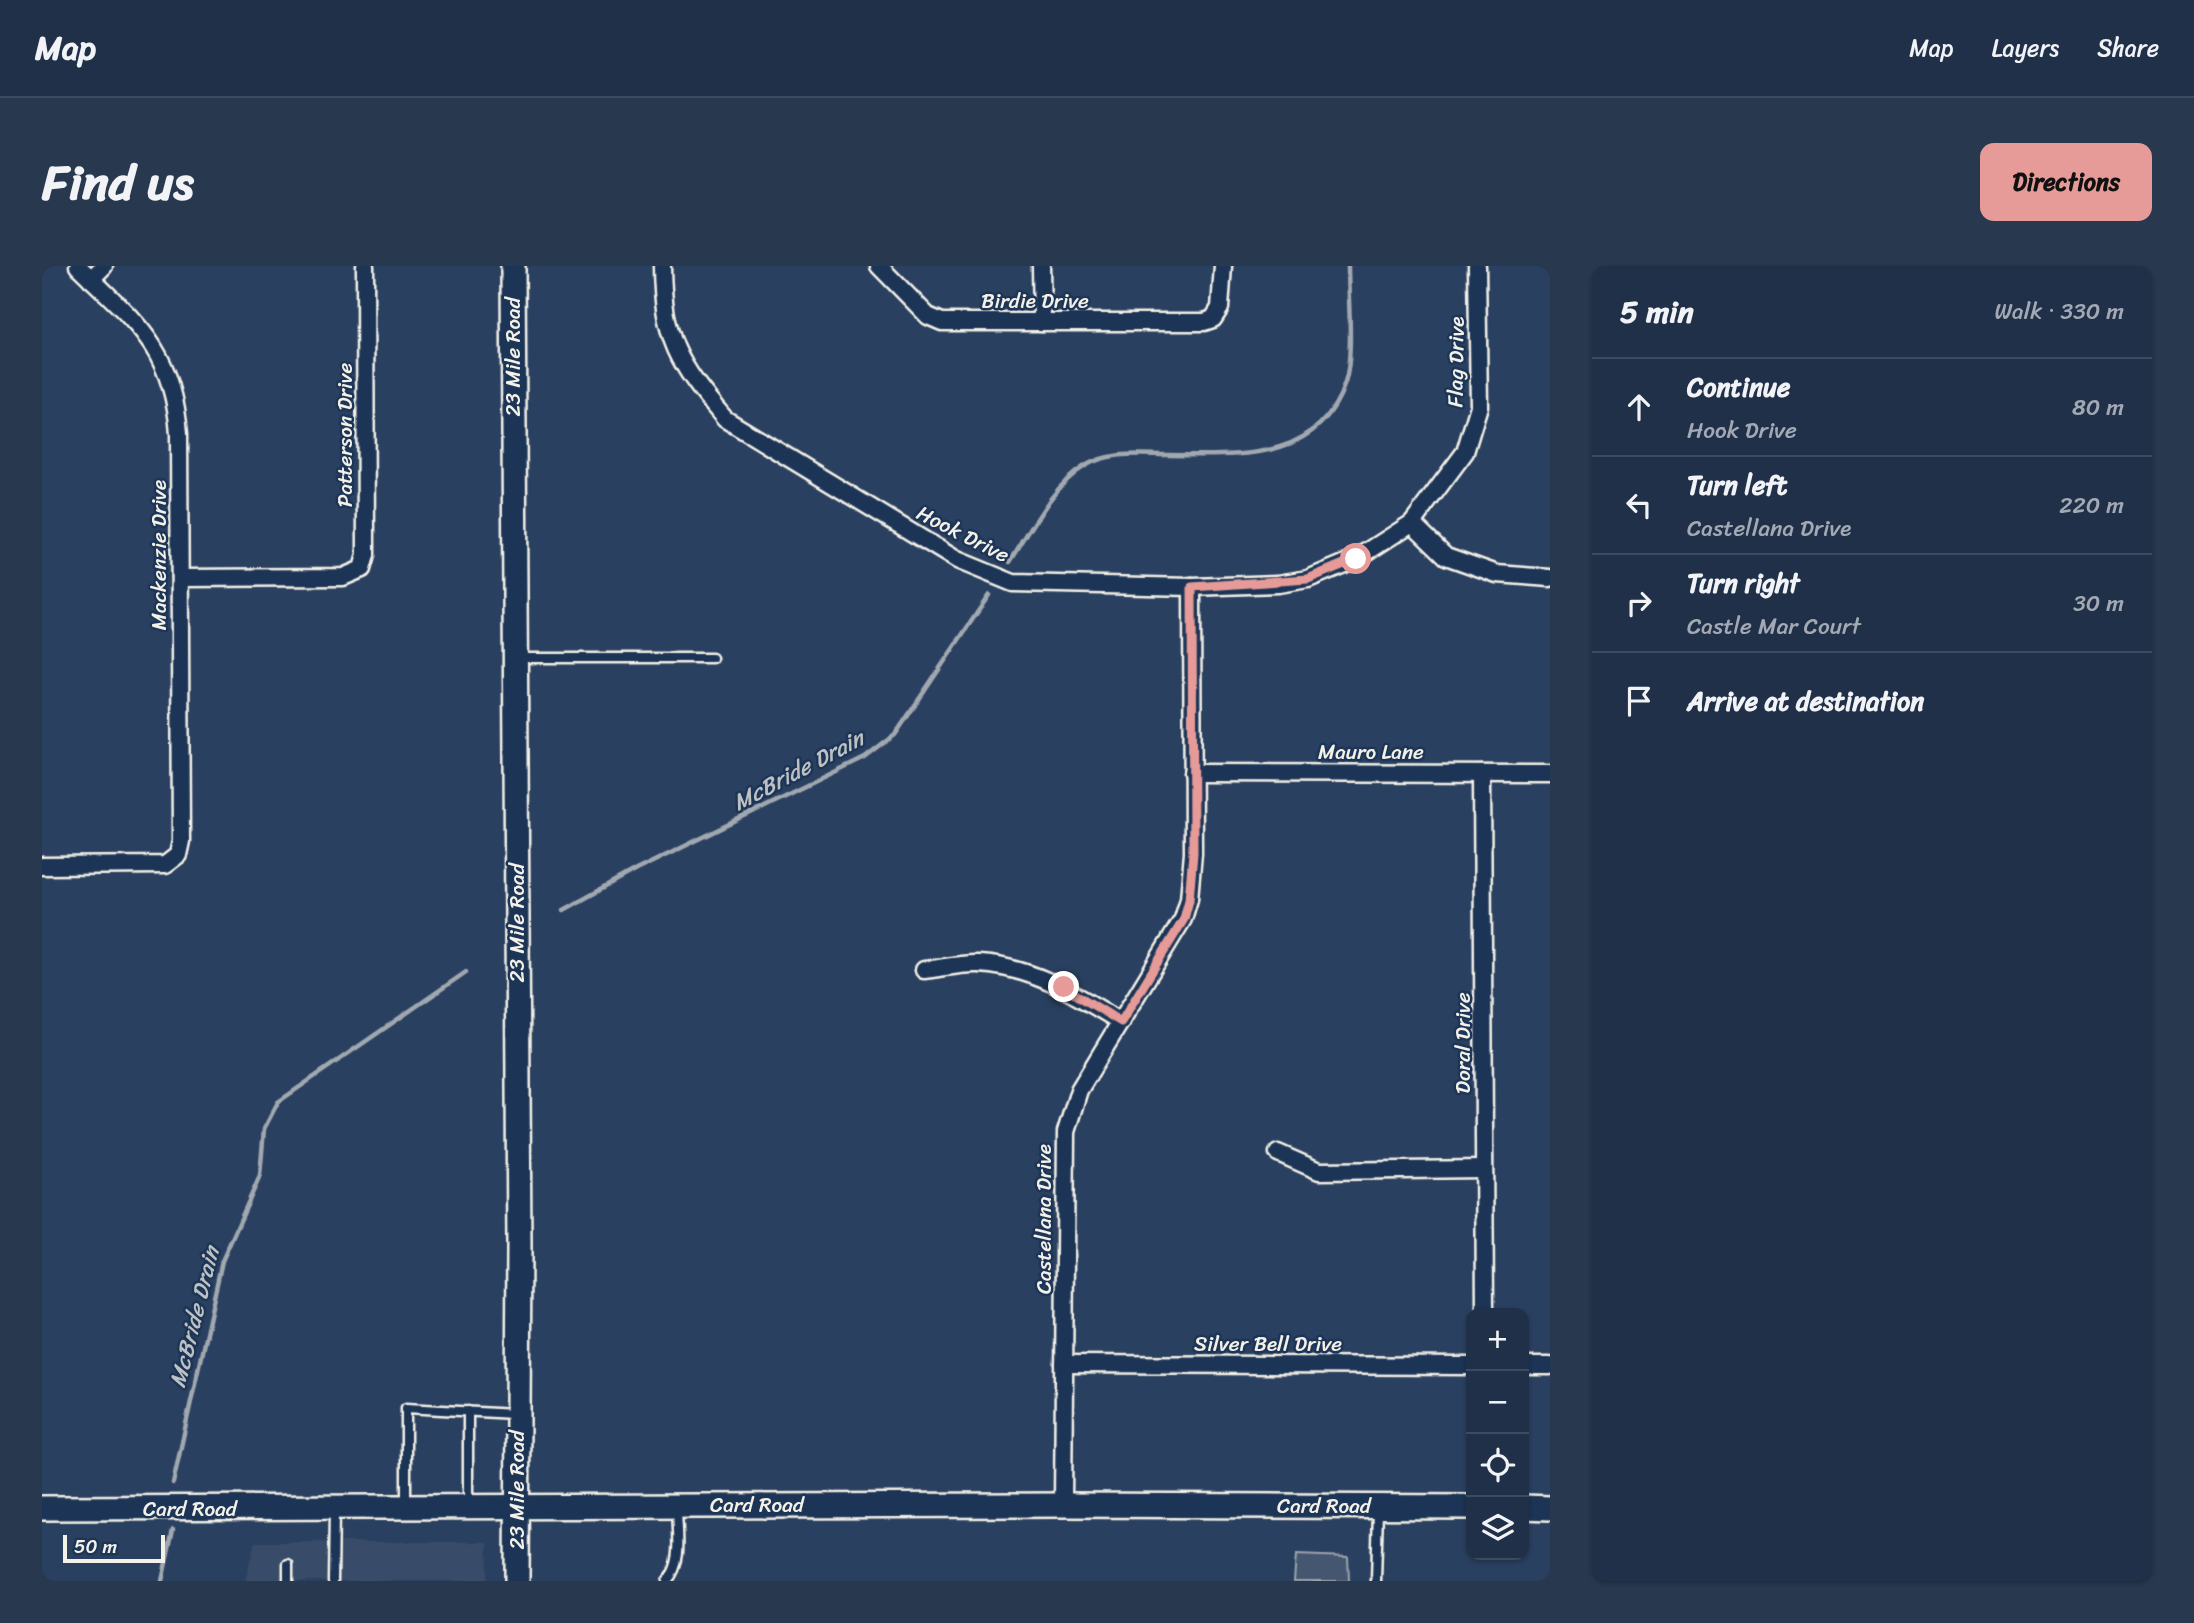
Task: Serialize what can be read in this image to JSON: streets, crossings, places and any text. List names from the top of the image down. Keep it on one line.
{"streets":{"street":["Birdie Drive","23 Mile Road","Flag Drive","Patterson Drive","Hook Drive","Mackenzie Drive","Mauro Lane","Doral Drive","Castellana Drive","Silver Bell Drive","Card Road"]},"crossings":[["23 Mile Road","Card Road"],["Flag Drive","Hook Drive"],["Patterson Drive","Mackenzie Drive"],["Hook Drive","Castellana Drive"],["Mauro Lane","Doral Drive"],["Mauro Lane","Castellana Drive"],["Castellana Drive","Silver Bell Drive"],["Castellana Drive","Card Road"]],"water":["McBride Drain"],"scale_bar":"50 m","page":{"header":"Map","nav":["Map","Layers","Share"],"title":"Find us","buttons":"Directions","heading":["5 min","Walk · 330 m"],"list":[["Continue","Hook Drive","80 m"],["Turn left","Castellana Drive","220 m"],["Turn right","Castle Mar Court","30 m"],"Arrive at destination"],"map_buttons":["+","−"],"scale":"50 m"}}
